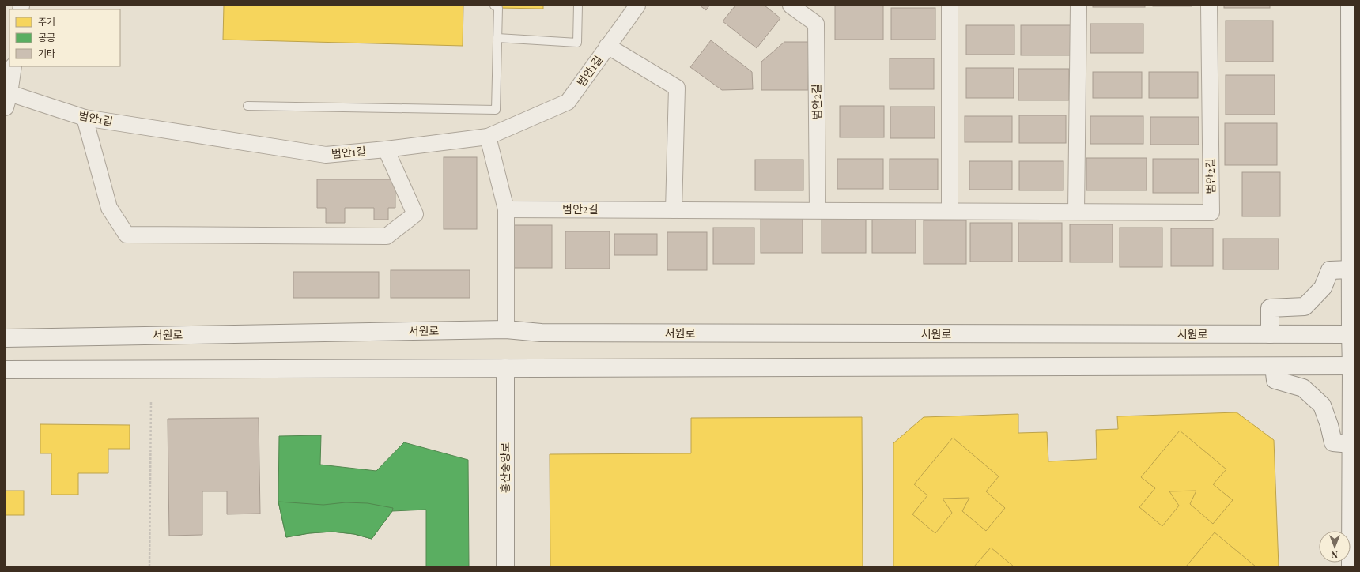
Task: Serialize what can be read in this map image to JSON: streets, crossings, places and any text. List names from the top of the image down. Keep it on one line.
{"streets":{"main road":["서원로","홍산중앙로"],"street":["범안1길","범안2길"]},"legend":["주거","공공","기타"],"north":"bottom"}
